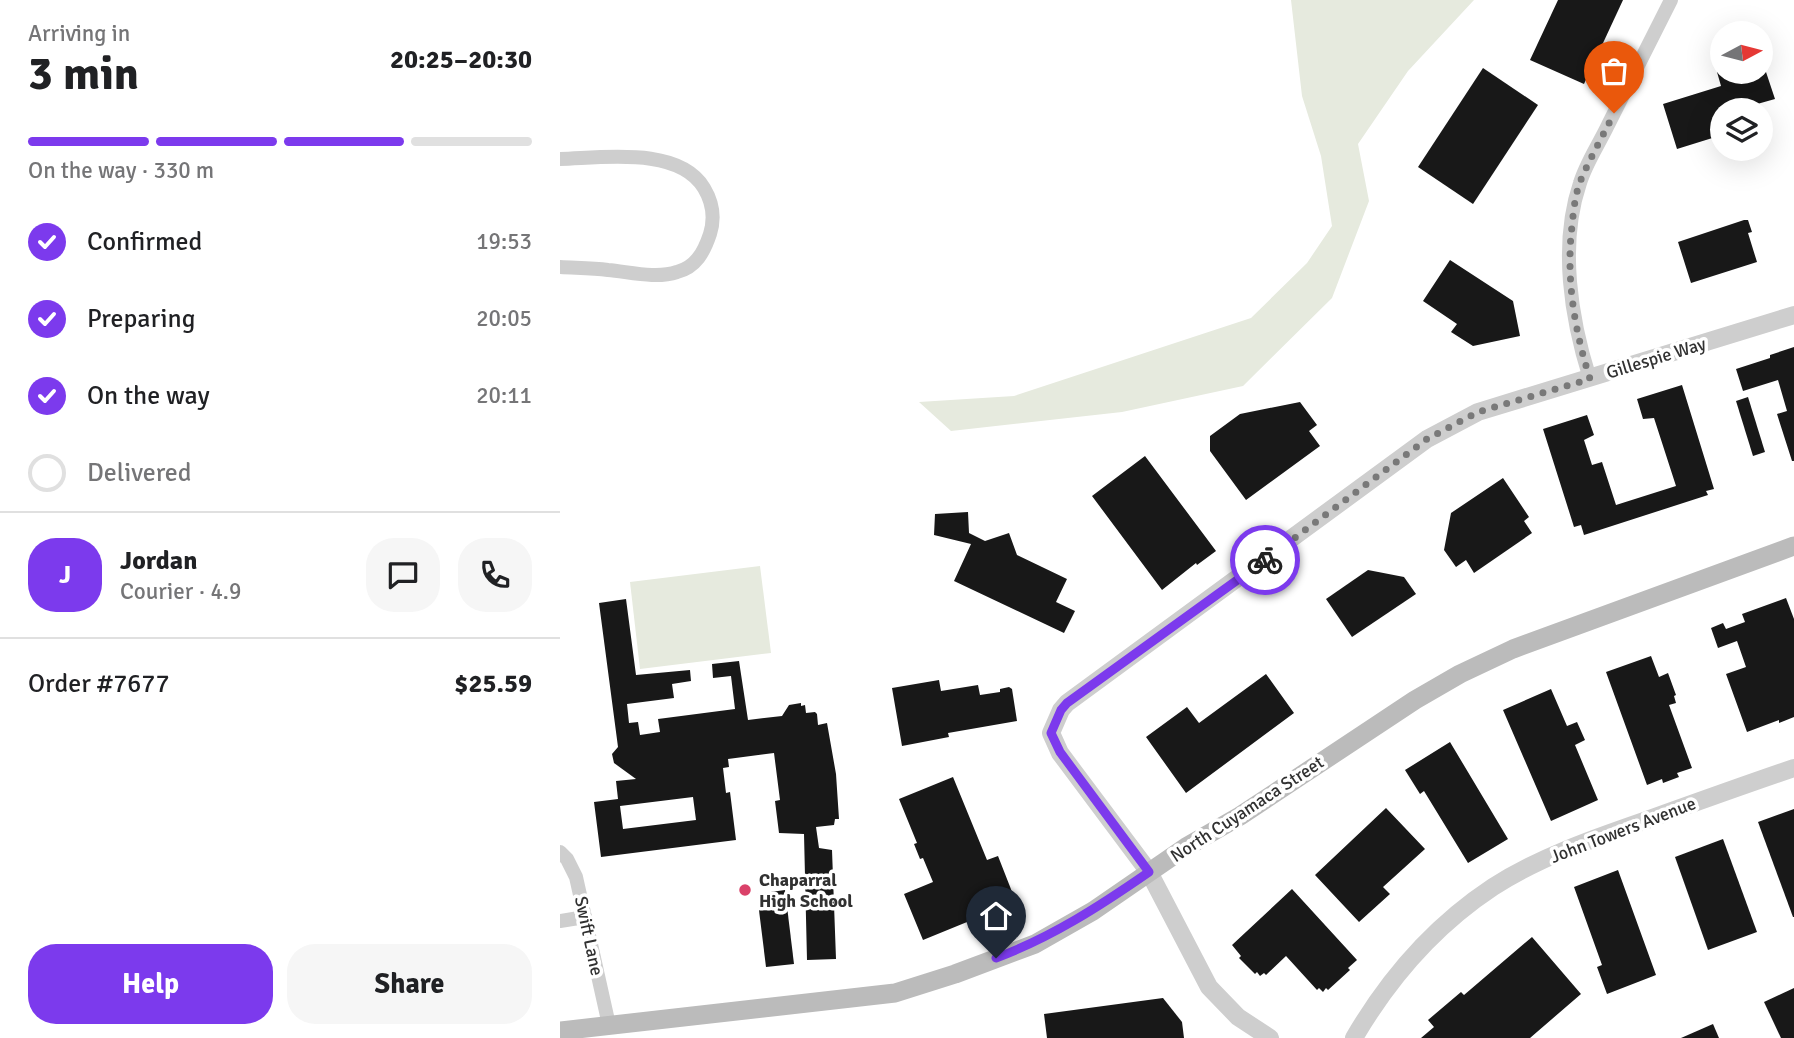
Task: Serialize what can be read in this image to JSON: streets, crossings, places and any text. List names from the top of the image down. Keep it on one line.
{"streets":{"main road":["North Cuyamaca Street"],"street":["Gillespie Way","John Towers Avenue","Swift Lane"]},"crossings":[["Gillespie Way","North Cuyamaca Street"],["North Cuyamaca Street","Swift Lane"]],"places":["Chaparral High School"],"north":"right","page":{"heading":["3 min","Arriving in","20:25–20:30"],"panel":["Jordan","Courier · 4.9","Order #7677","$25.59"],"bar":"On the way · 330 m","list":[["Confirmed","19:53"],["Preparing","20:05"],["On the way","20:11"],"Delivered"],"round":"J","buttons":["Help","Share"]}}
